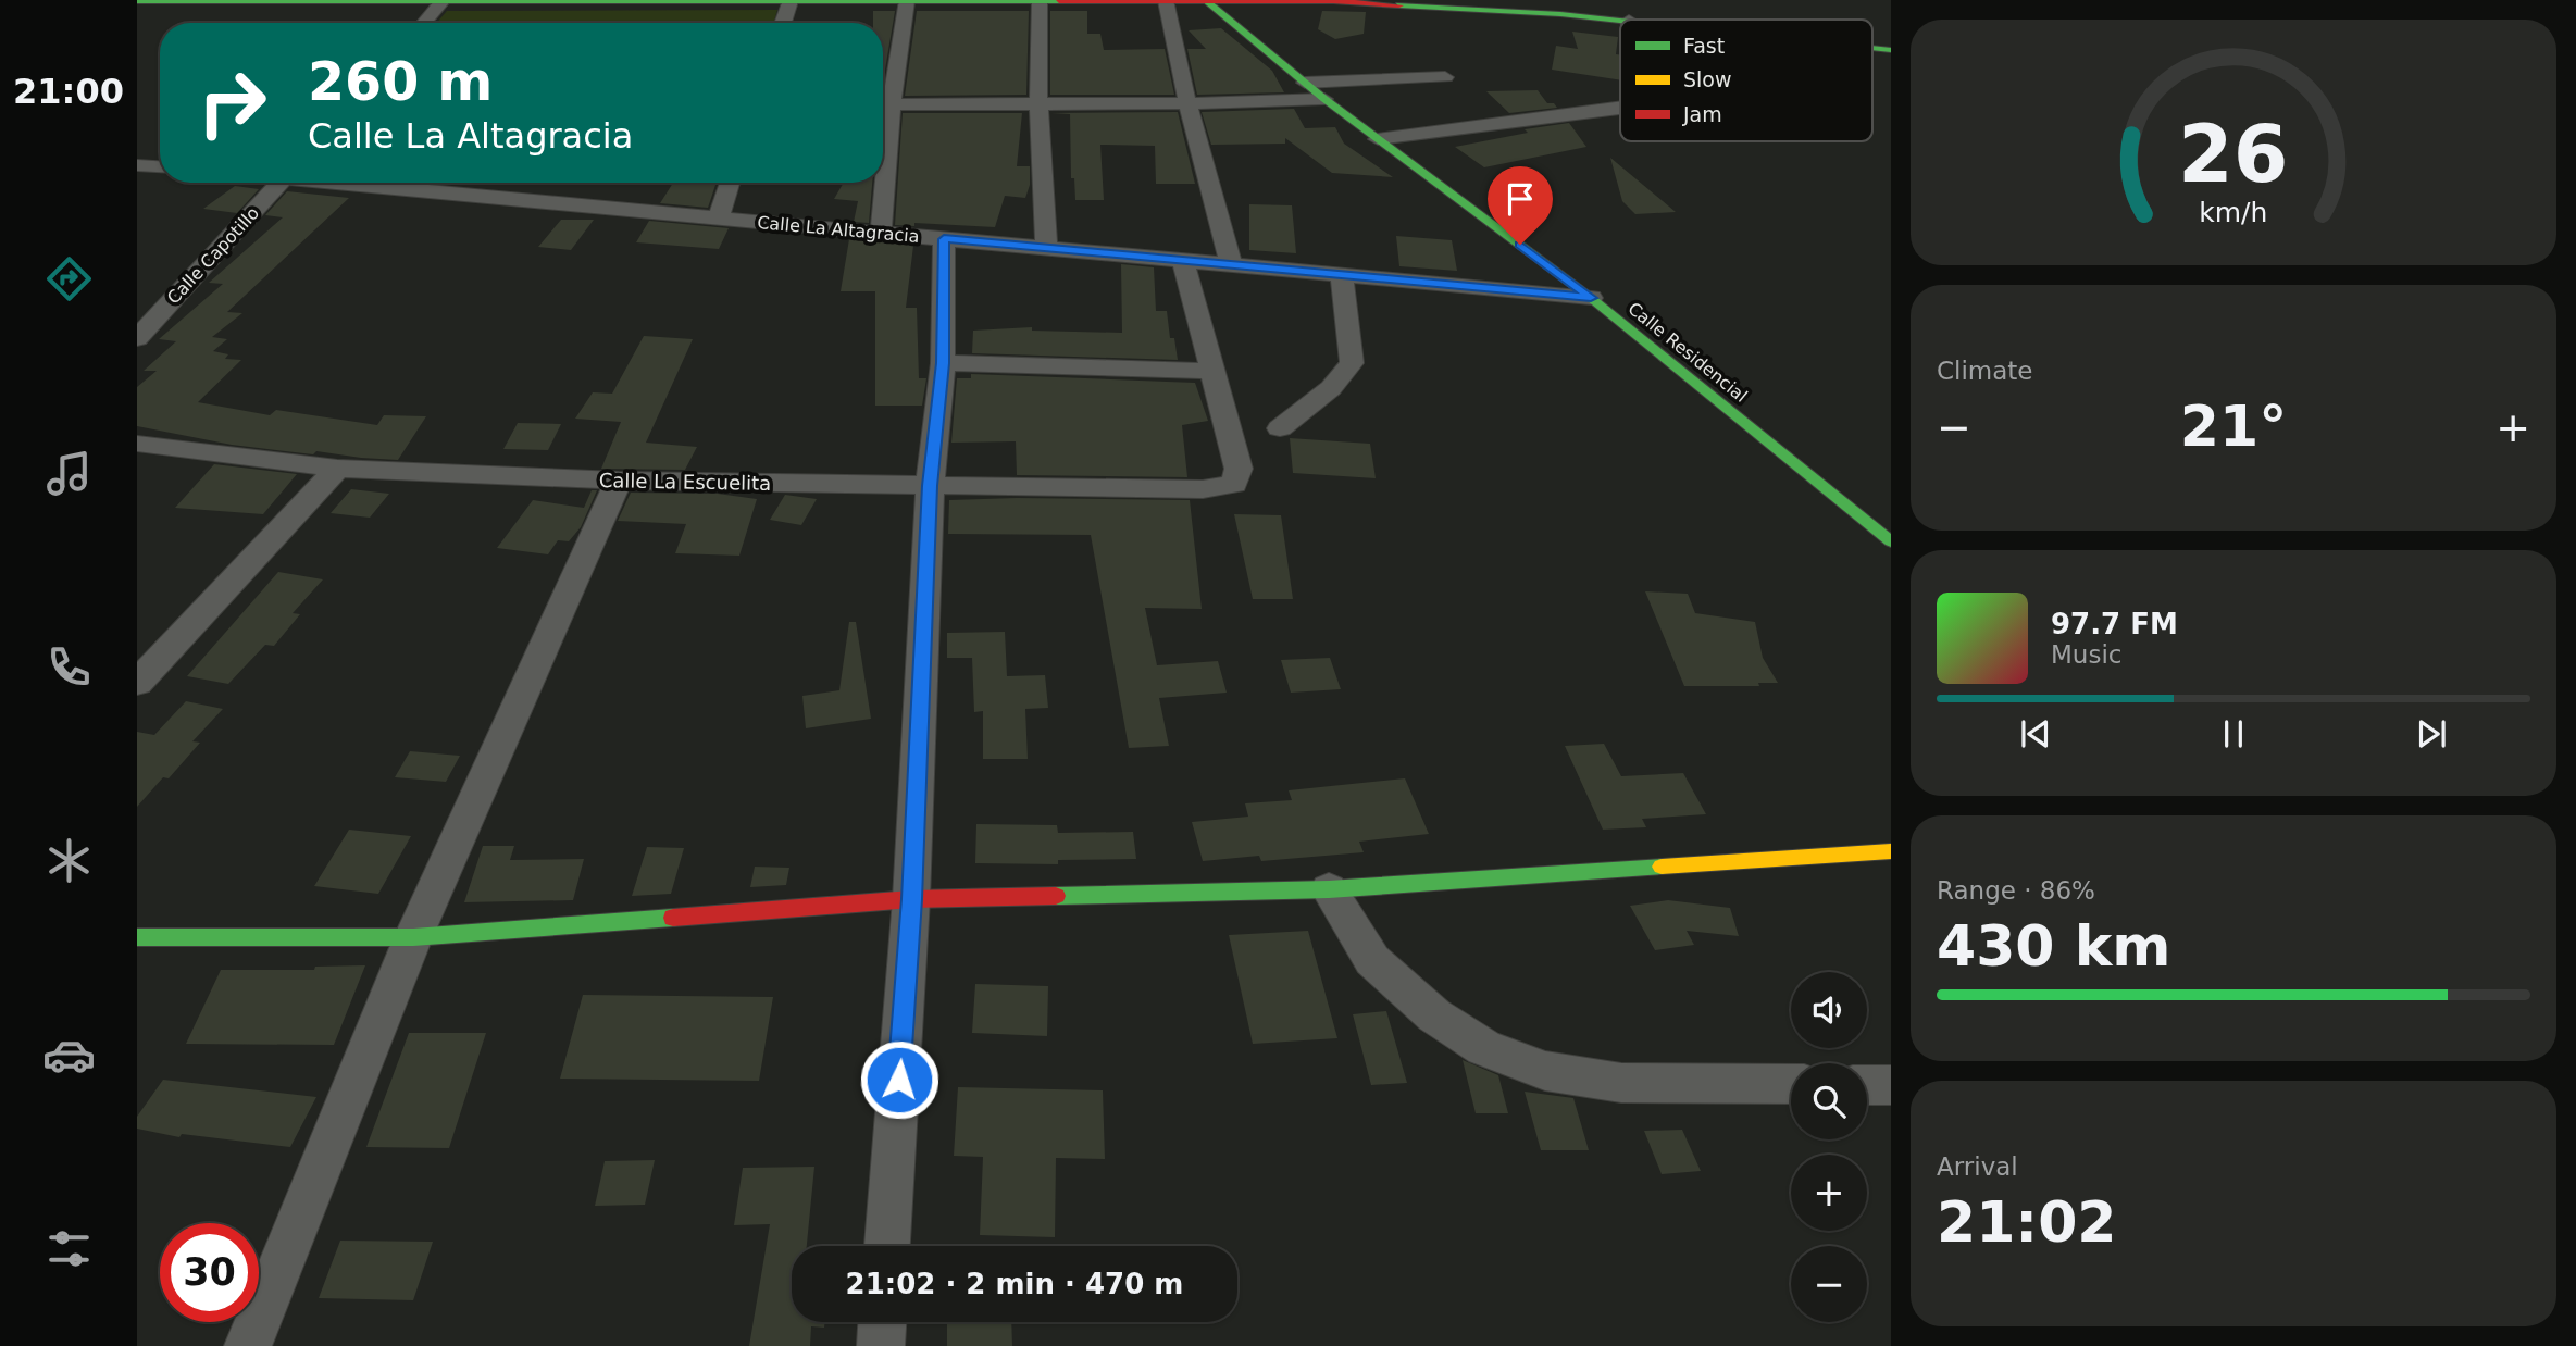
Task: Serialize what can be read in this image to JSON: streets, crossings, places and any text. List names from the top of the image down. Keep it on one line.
{"streets":{"street":["Calle La Altagracia","Calle Capotillo","Calle Residencial","Calle La Escuelita"]},"crossings":[["Calle La Altagracia","Calle Residencial"]],"legend":["Fast","Slow","Jam"],"page":{"tabs":"21:00","turn":["260 m","Calle La Altagracia"],"tile":["Climate",["Range · 86%","430 km"],["Arrival","21:02"]],"heat":["−","21°","+"],"song":["97.7 FM","Music"],"map_buttons":["+","−"],"limit":"30","trip":"21:02 · 2 min · 470 m","gauge":["26","km/h"]}}
